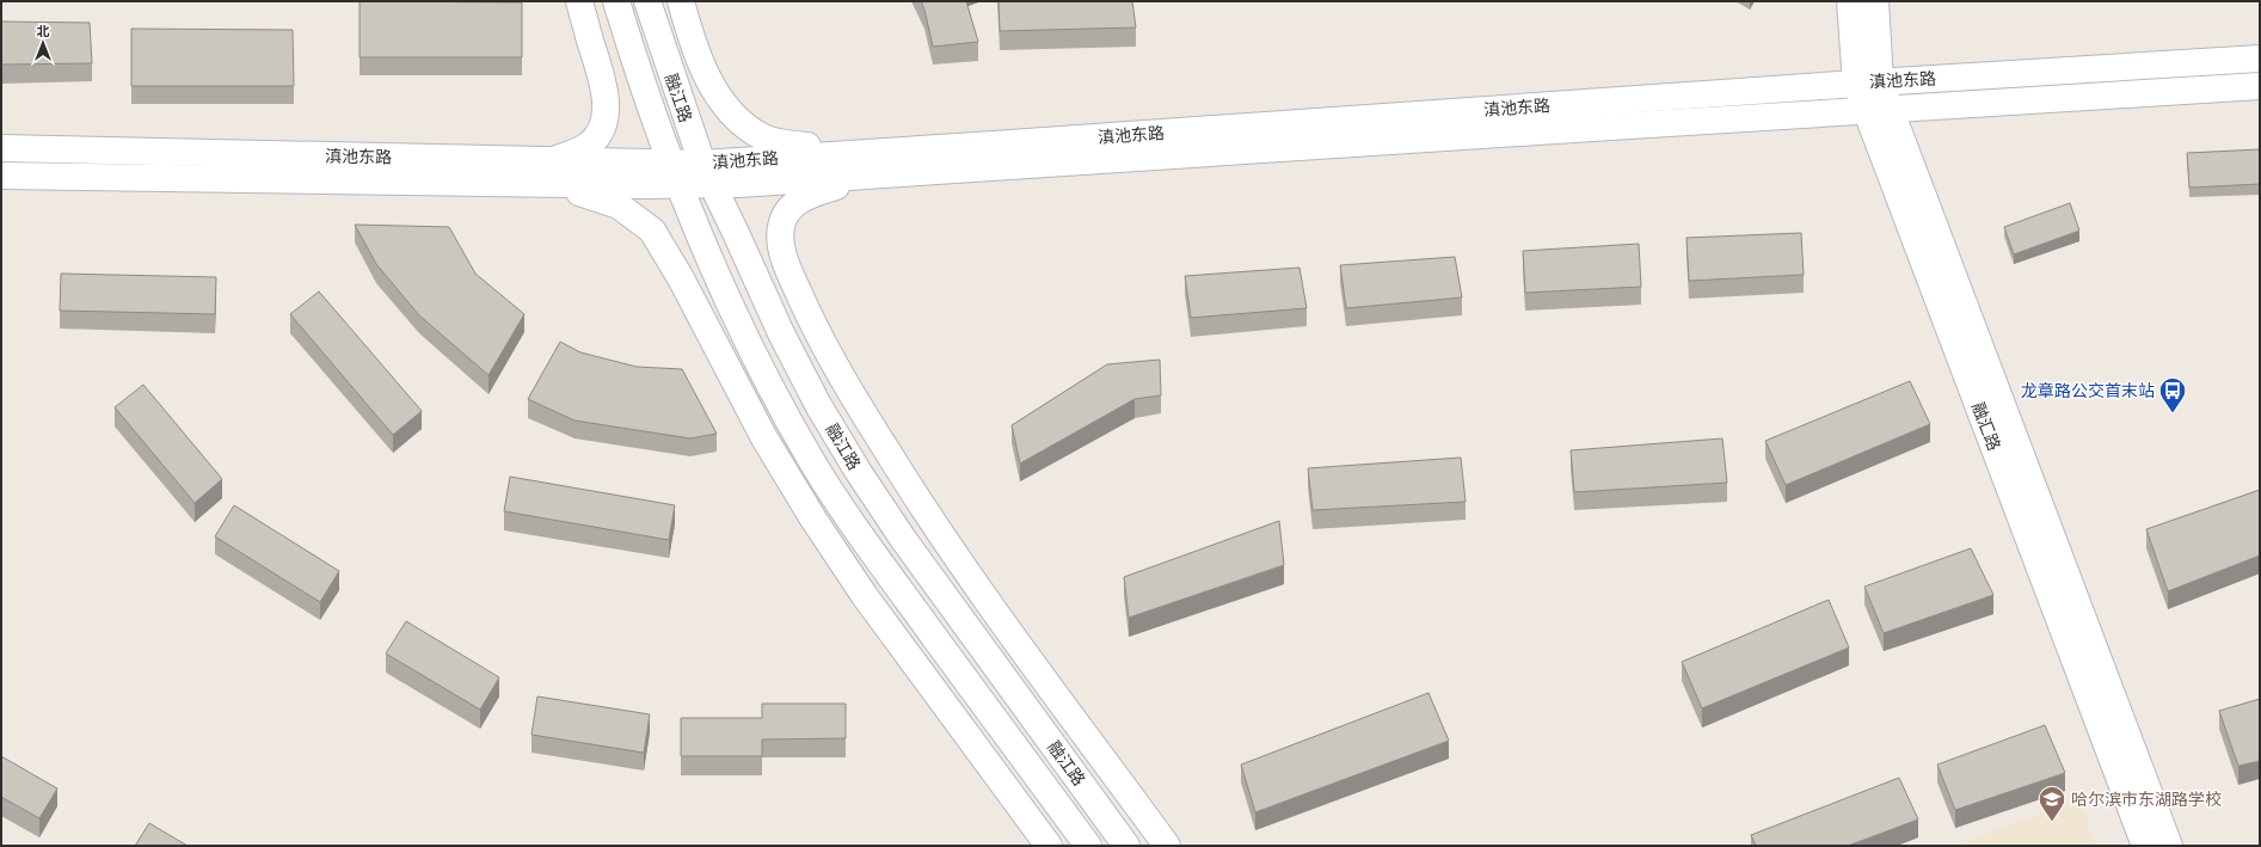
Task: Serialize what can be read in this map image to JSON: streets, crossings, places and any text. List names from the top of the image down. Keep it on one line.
{"streets":{"street":["滇池东路","融江路","融汇路"]},"crossings":[["滇池东路","融江路"],["滇池东路","融汇路"]],"places":{"bus stop":["龙章路公交首末站"],"school or university":["哈尔滨市东湖路学校"]},"north":"top"}
